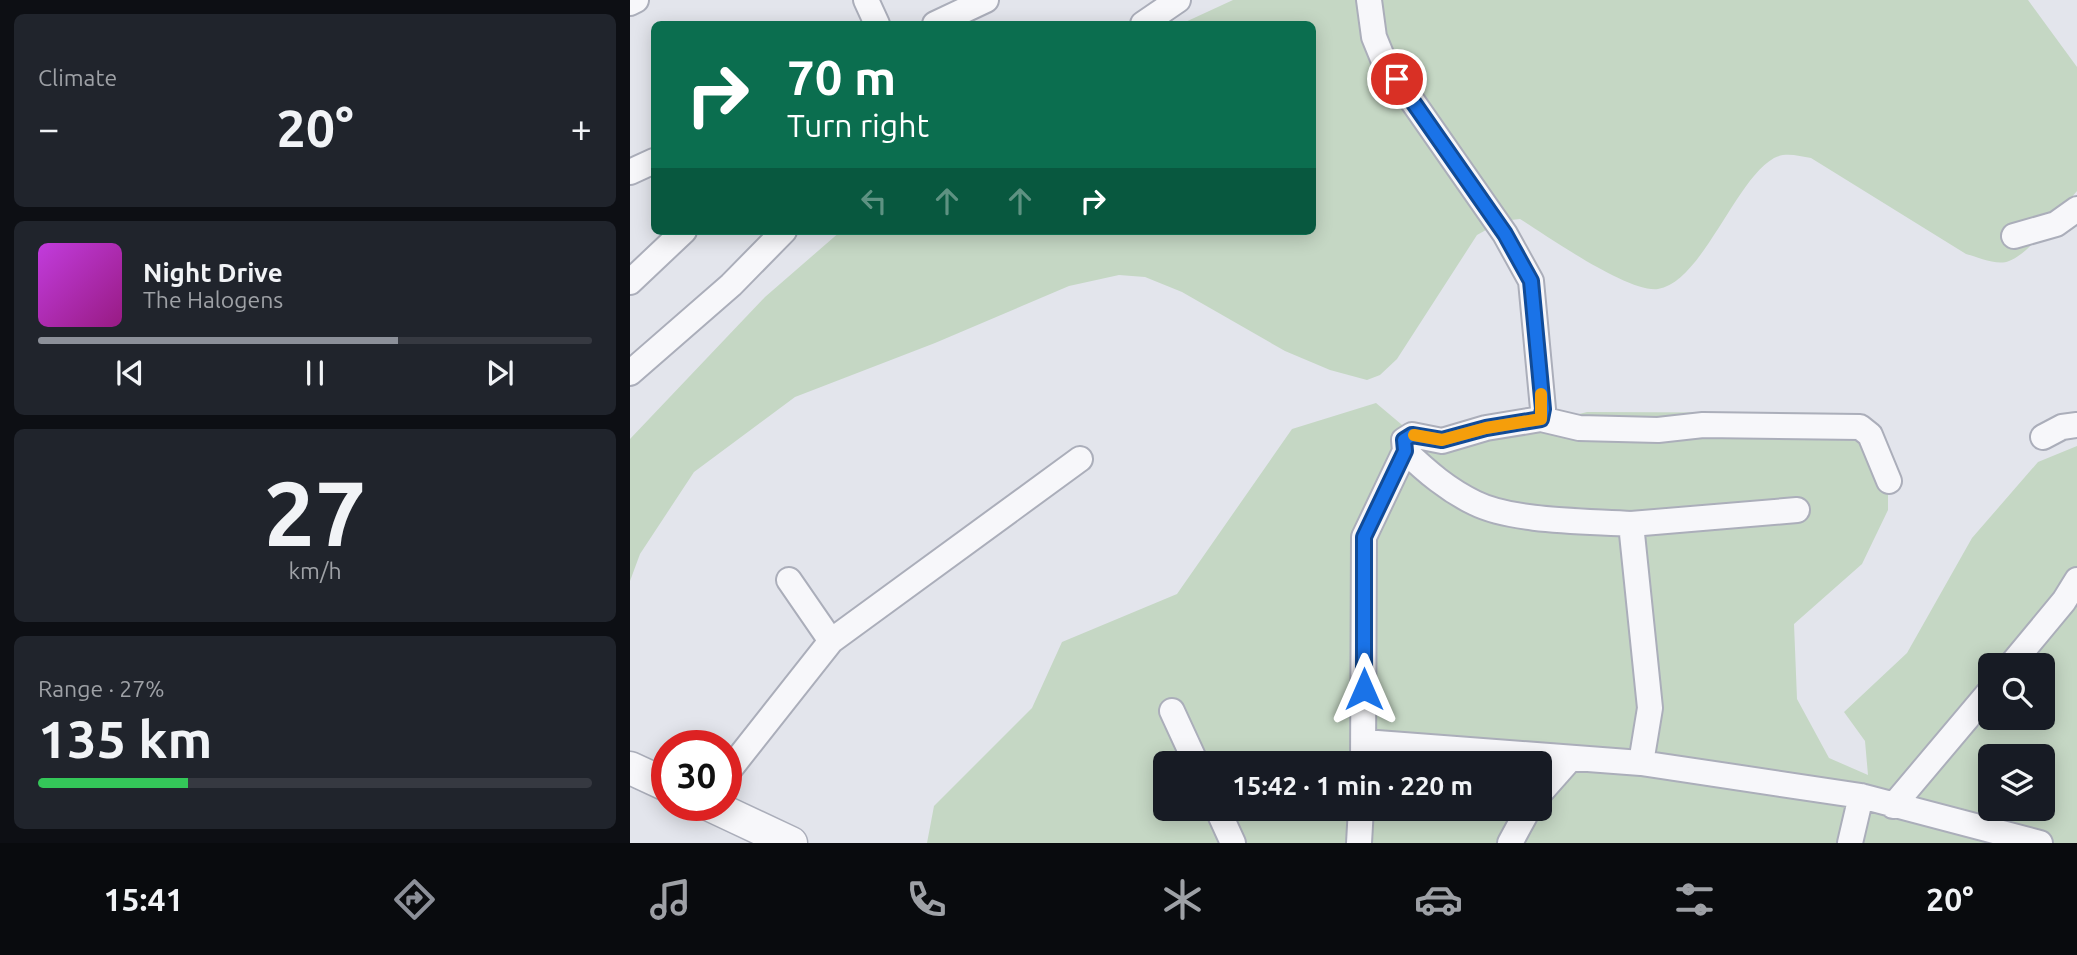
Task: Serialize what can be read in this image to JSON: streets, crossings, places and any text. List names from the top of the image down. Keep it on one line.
{"page":{"tile":["Climate",["27","km/h"],["Range · 27%","135 km"]],"turn":["70 m","Turn right"],"heat":["−","20°","+"],"song":["Night Drive","The Halogens"],"limit":"30","trip":"15:42 · 1 min · 220 m","tabs":["15:41","20°"]}}
